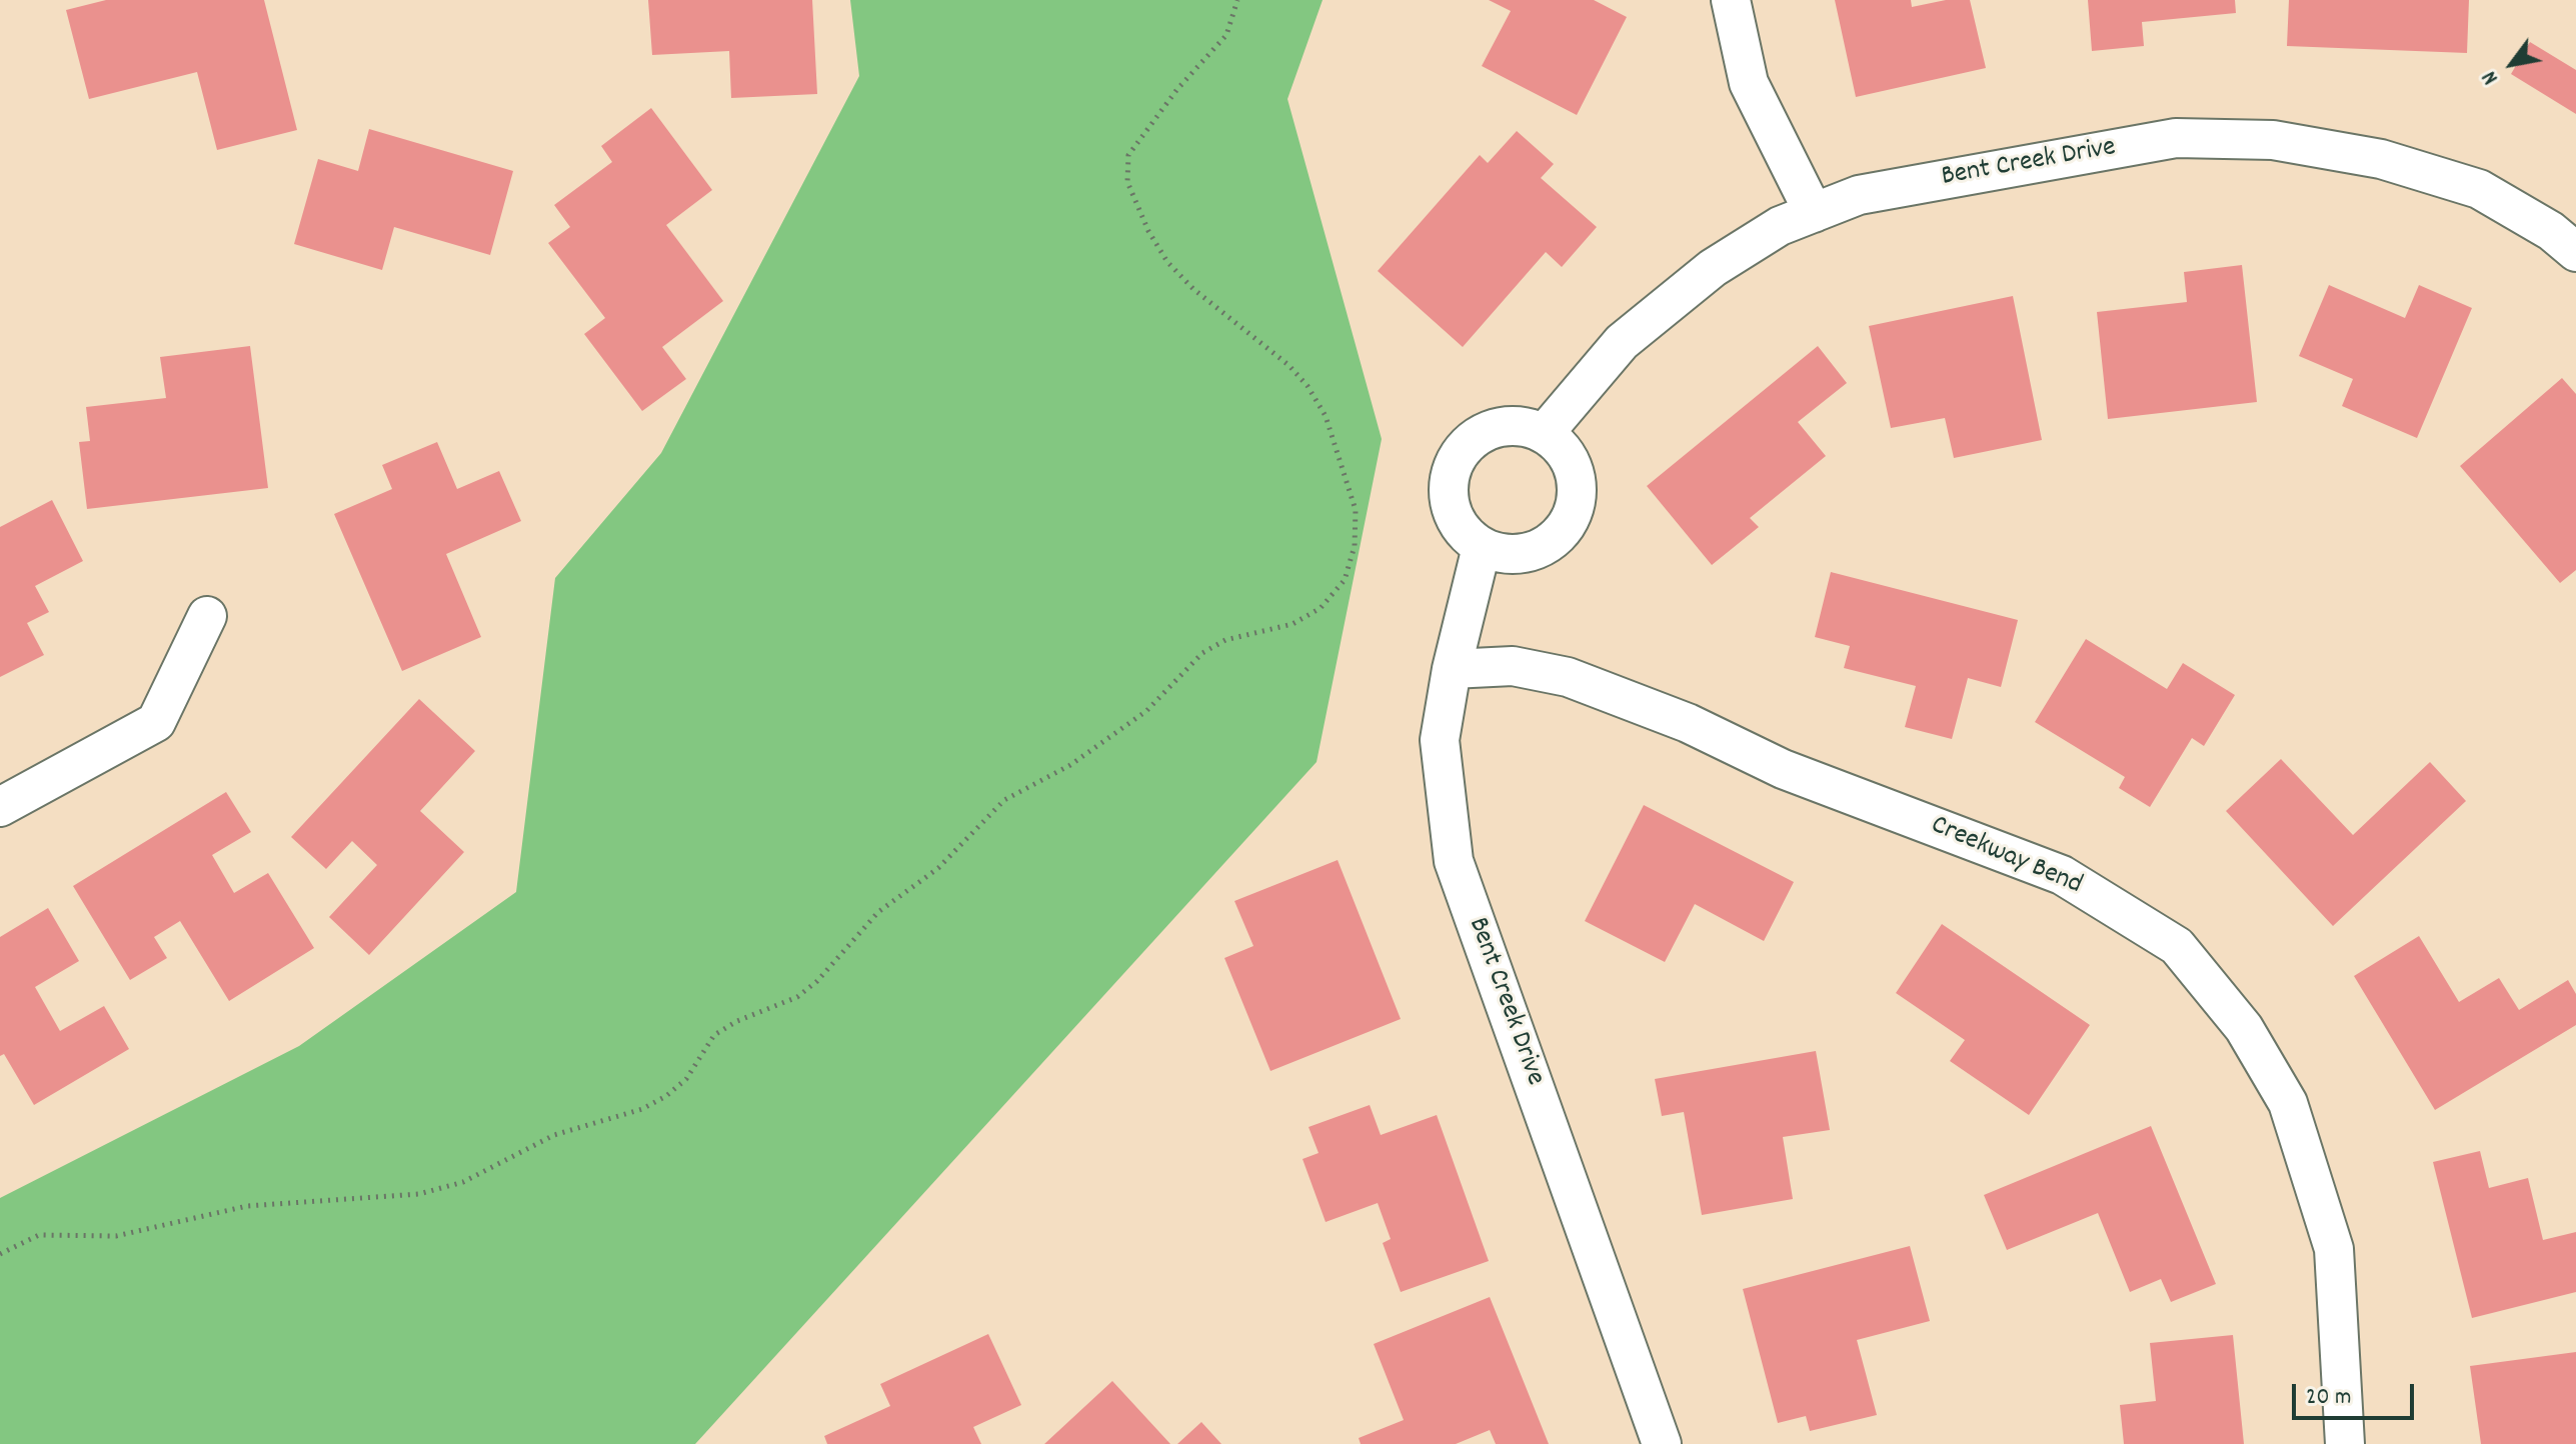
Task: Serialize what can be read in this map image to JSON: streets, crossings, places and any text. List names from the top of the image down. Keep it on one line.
{"streets":{"street":["Bent Creek Drive","Creekway Bend"]},"crossings":[["Bent Creek Drive","Creekway Bend"]],"scale_bar":"20 m","north":"bottom left"}
